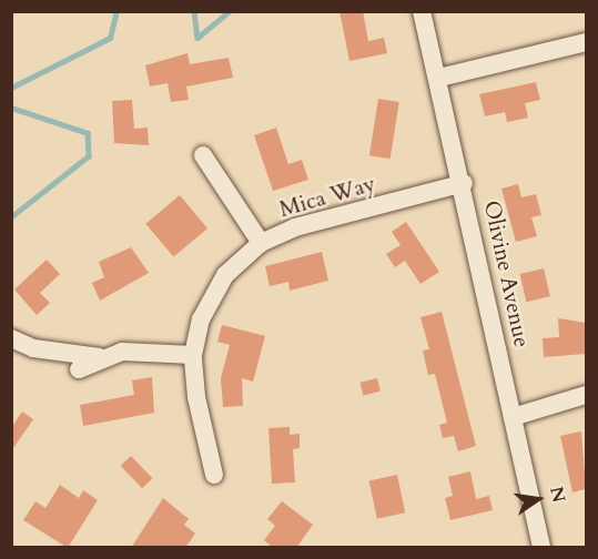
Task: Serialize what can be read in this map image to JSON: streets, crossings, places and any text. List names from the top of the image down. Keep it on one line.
{"streets":{"street":["Mica Way","Olivine Avenue"]},"crossings":[["Mica Way","Olivine Avenue"]],"north":"right"}
